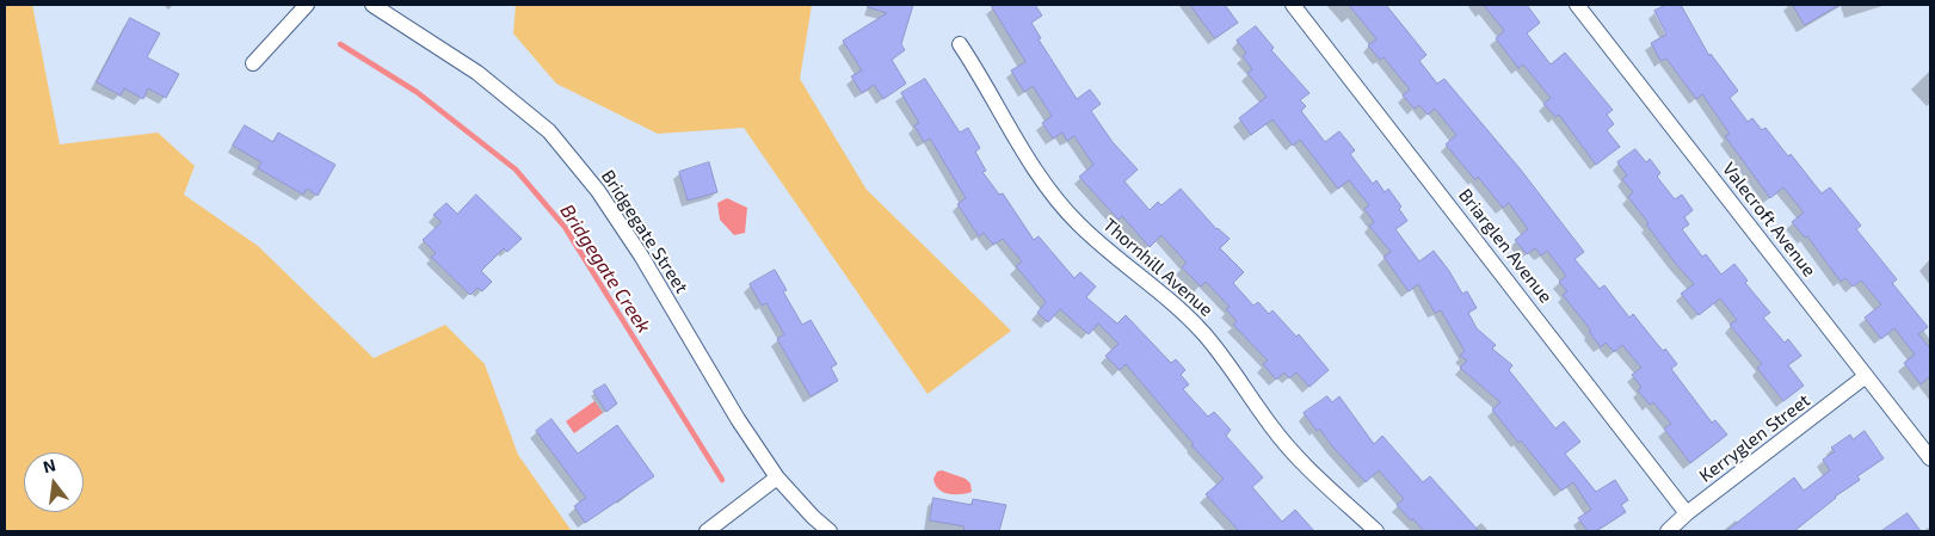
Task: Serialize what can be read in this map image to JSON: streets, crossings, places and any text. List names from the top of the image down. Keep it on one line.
{"streets":{"street":["Valecroft Avenue","Bridgegate Street","Briarglen Avenue","Thornhill Avenue","Kerryglen Street"]},"crossings":[["Valecroft Avenue","Kerryglen Street"],["Briarglen Avenue","Kerryglen Street"]],"water":["Bridgegate Creek"],"north":"top"}
